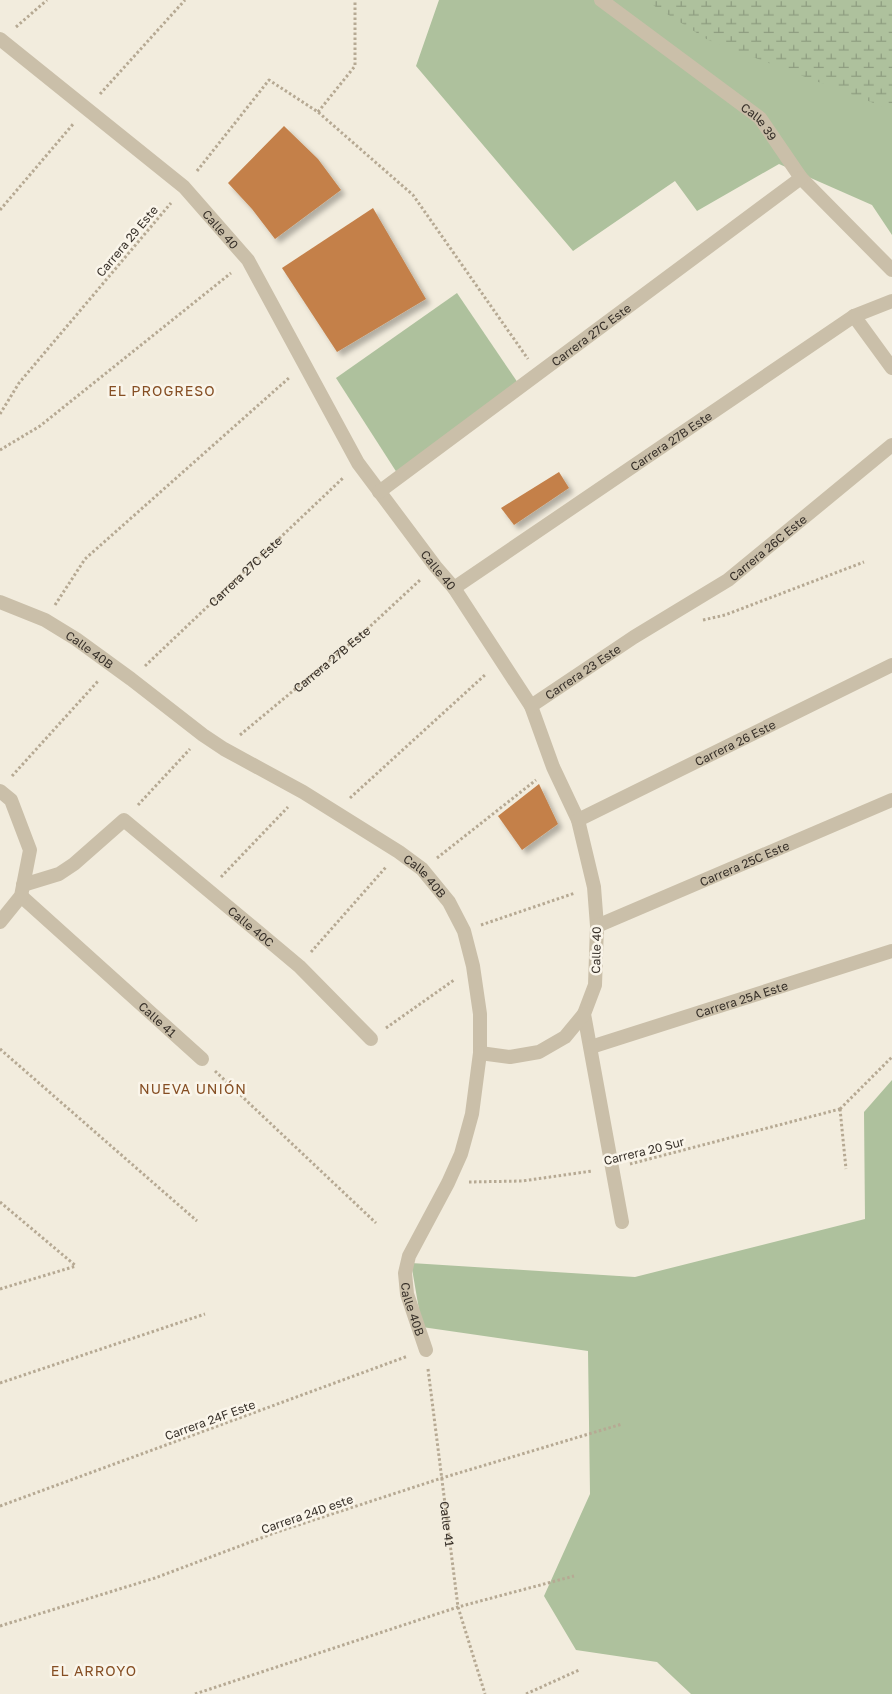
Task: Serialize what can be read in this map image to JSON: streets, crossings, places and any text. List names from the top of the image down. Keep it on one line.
{"streets":{"street":["Calle 39","Calle 40","Carrera 27C Este","Carrera 27B Este","Carrera 26C Este","Calle 40B","Carrera 23 Este","Carrera 26 Este","Carrera 25C Este","Calle 40C","Carrera 25A Este","Calle 41"],"path":["Carrera 29 Este","Carrera 20 Sur","Carrera 24F Este","Carrera 24D este"]},"crossings":[["Calle 39","Carrera 27C Este"],["Calle 40","Carrera 29 Este"],["Calle 40","Carrera 27C Este"],["Calle 40","Carrera 27B Este"],["Calle 40","Carrera 23 Este"],["Calle 40","Carrera 26 Este"],["Calle 40","Carrera 25C Este"],["Carrera 27C Este","Calle 40B"],["Carrera 27B Este","Calle 40B"],["Carrera 26C Este","Carrera 23 Este"],["Calle 40B","Calle 41"],["Calle 40B","Carrera 20 Sur"],["Calle 40B","Carrera 24F Este"],["Calle 41","Carrera 24F Este"],["Calle 41","Carrera 24D este"]],"districts":["EL PROGRESO","NUEVA UNIÓN","EL ARROYO"]}
